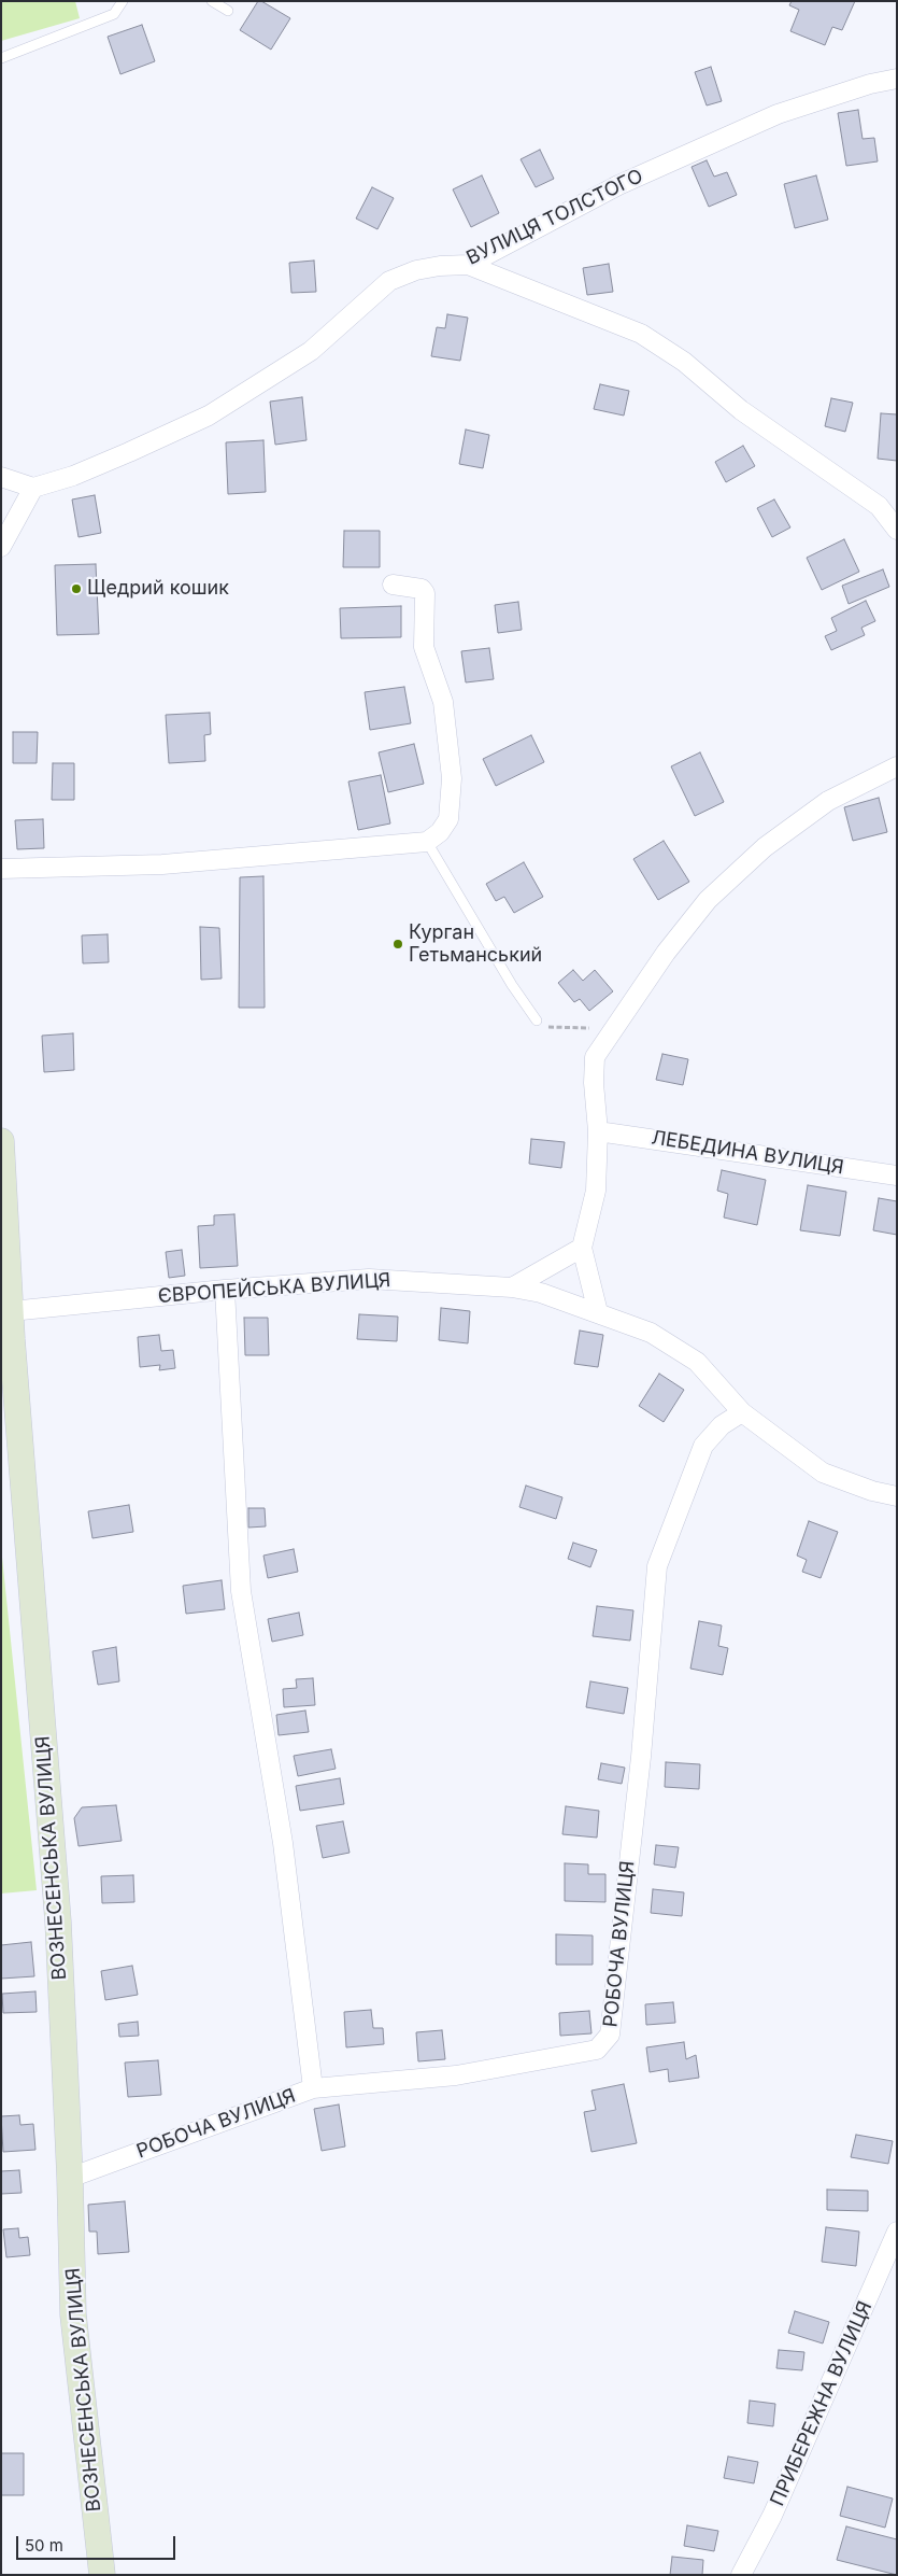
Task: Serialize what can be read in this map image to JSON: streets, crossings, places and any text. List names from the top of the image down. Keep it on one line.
{"streets":{"main road":["ВОЗНЕСЕНСЬКА ВУЛИЦЯ"],"street":["ВУЛИЦЯ ТОЛСТОГО","ЛЕБЕДИНА ВУЛИЦЯ","ЄВРОПЕЙСЬКА ВУЛИЦЯ","РОБОЧА ВУЛИЦЯ","ПРИБЕРЕЖНА ВУЛИЦЯ"]},"crossings":[["ЄВРОПЕЙСЬКА ВУЛИЦЯ","ВОЗНЕСЕНСЬКА ВУЛИЦЯ"],["ЄВРОПЕЙСЬКА ВУЛИЦЯ","РОБОЧА ВУЛИЦЯ"],["ВОЗНЕСЕНСЬКА ВУЛИЦЯ","РОБОЧА ВУЛИЦЯ"]],"places":["Щедрий кошик","Курган Гетьманський"],"scale_bar":"50 m"}
